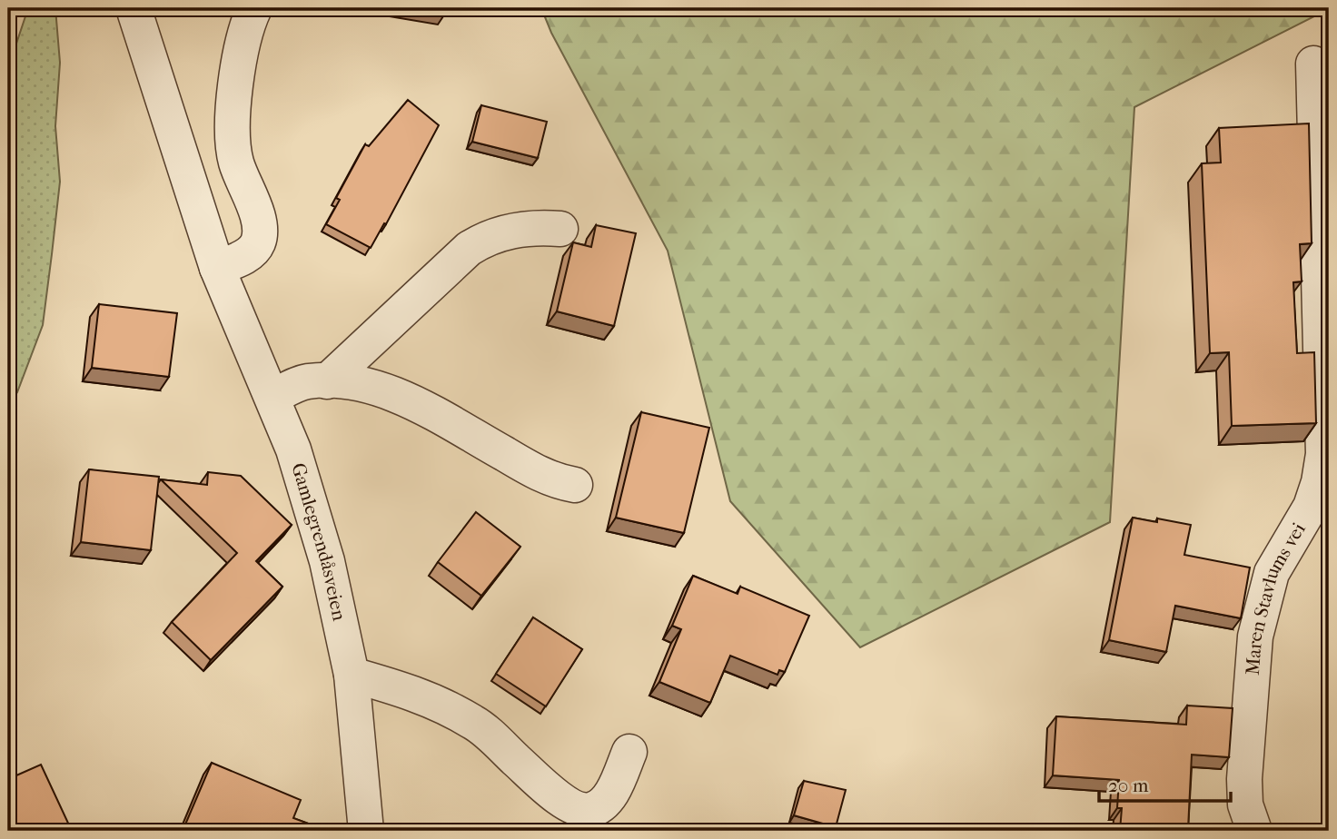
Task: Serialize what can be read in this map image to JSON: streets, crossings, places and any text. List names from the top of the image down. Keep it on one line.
{"streets":{"street":["Gamlegrendåsveien","Maren Stavlums vei"]},"scale_bar":"20 m"}
